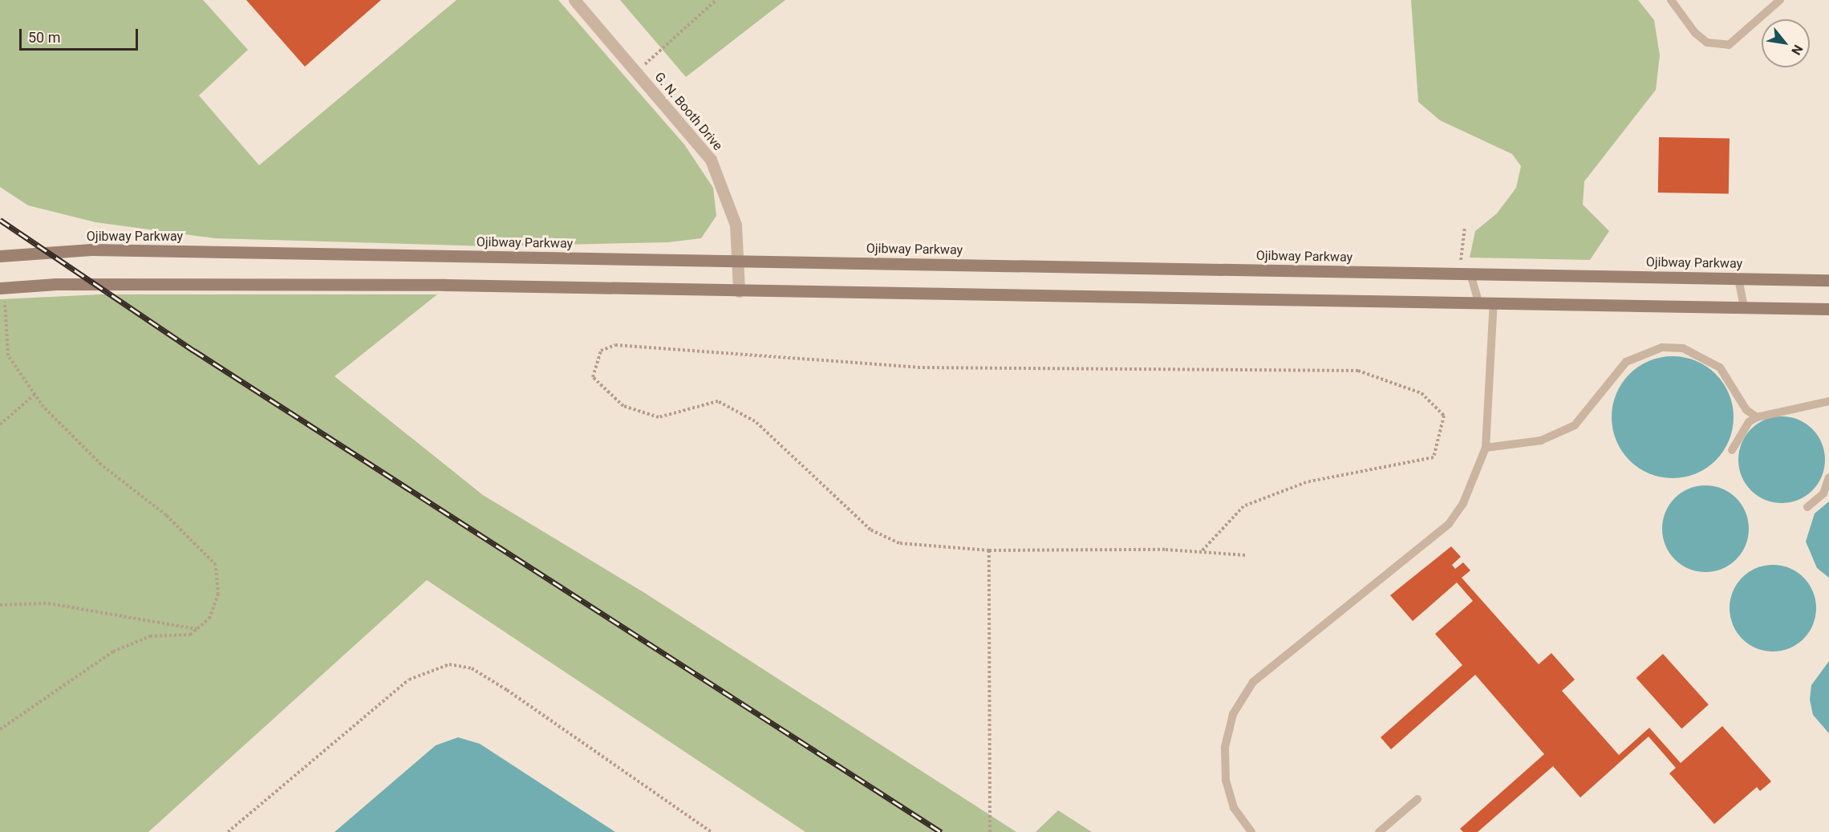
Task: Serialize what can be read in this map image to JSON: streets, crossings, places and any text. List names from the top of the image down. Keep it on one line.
{"streets":{"main road":["Ojibway Parkway"],"street":["G. N. Booth Drive"]},"crossings":[["G. N. Booth Drive","Ojibway Parkway"]],"scale_bar":"50 m","north":"bottom right"}
